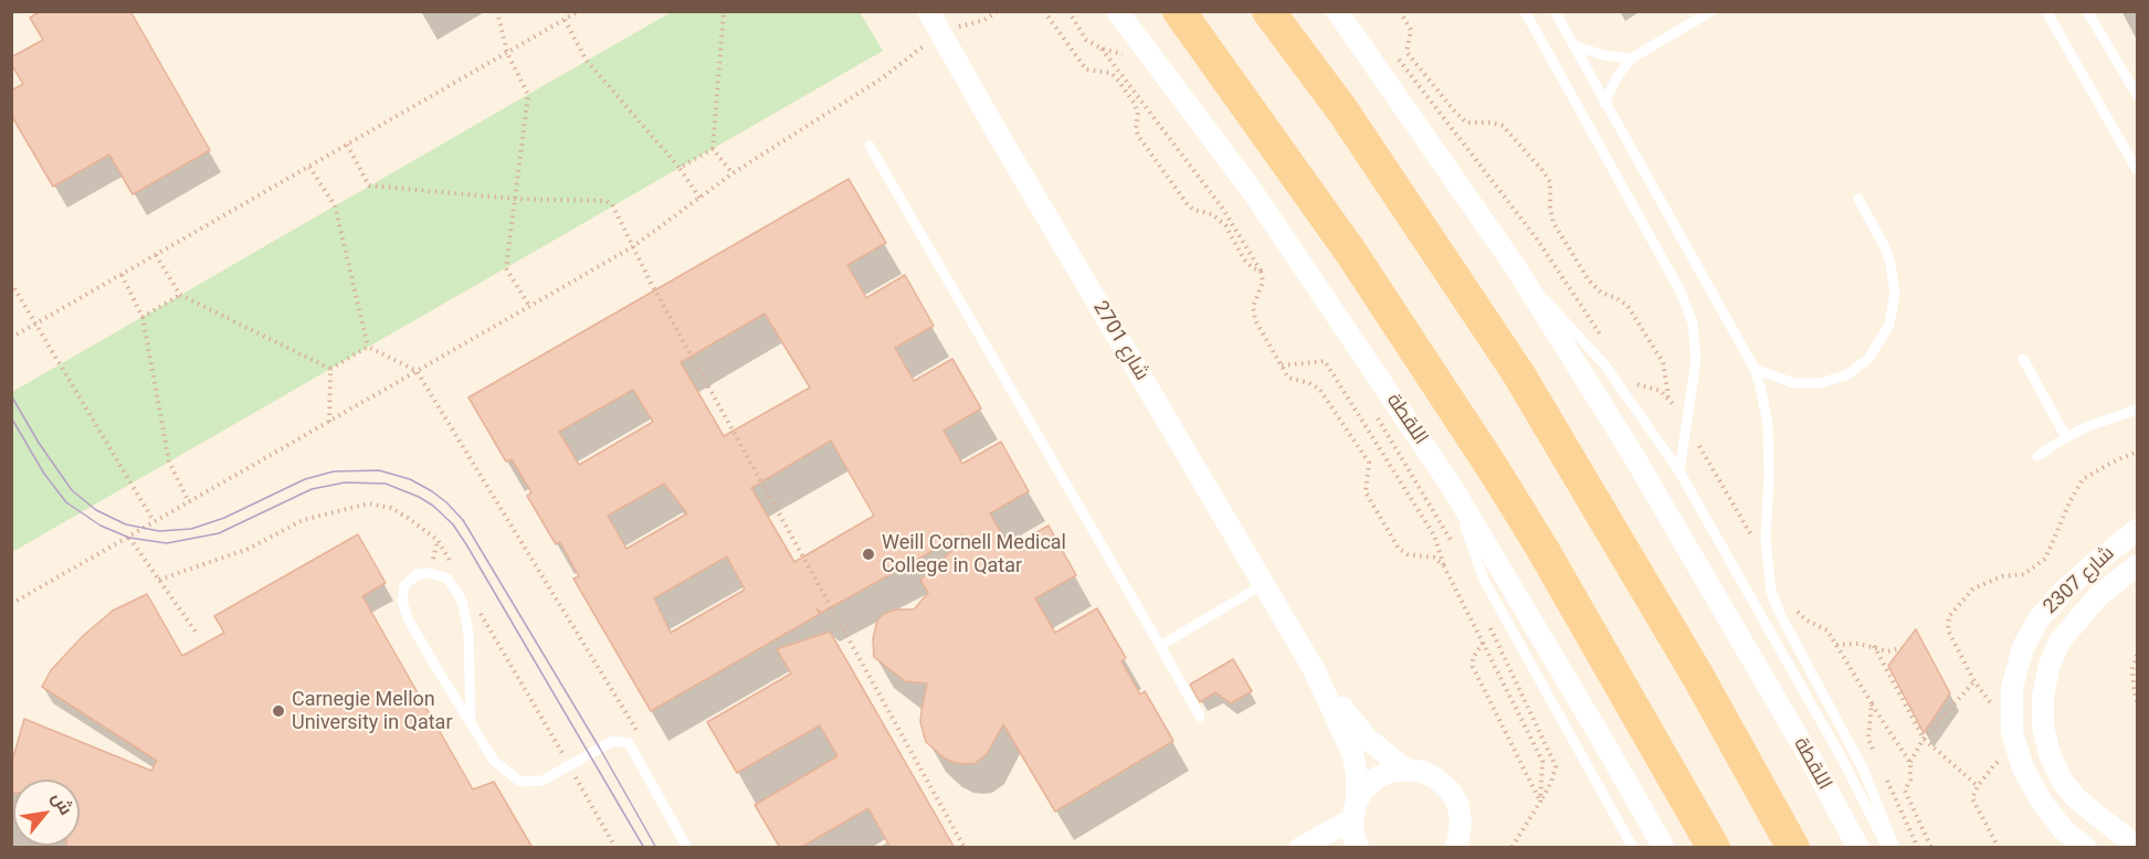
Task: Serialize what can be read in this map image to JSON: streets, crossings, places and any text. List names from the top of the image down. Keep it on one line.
{"streets":{"street":["شارع 2701","اللقطة","شارع 2307"]},"places":["Weill Cornell Medical College in Qatar","Carnegie Mellon University in Qatar"],"north":"top right"}
